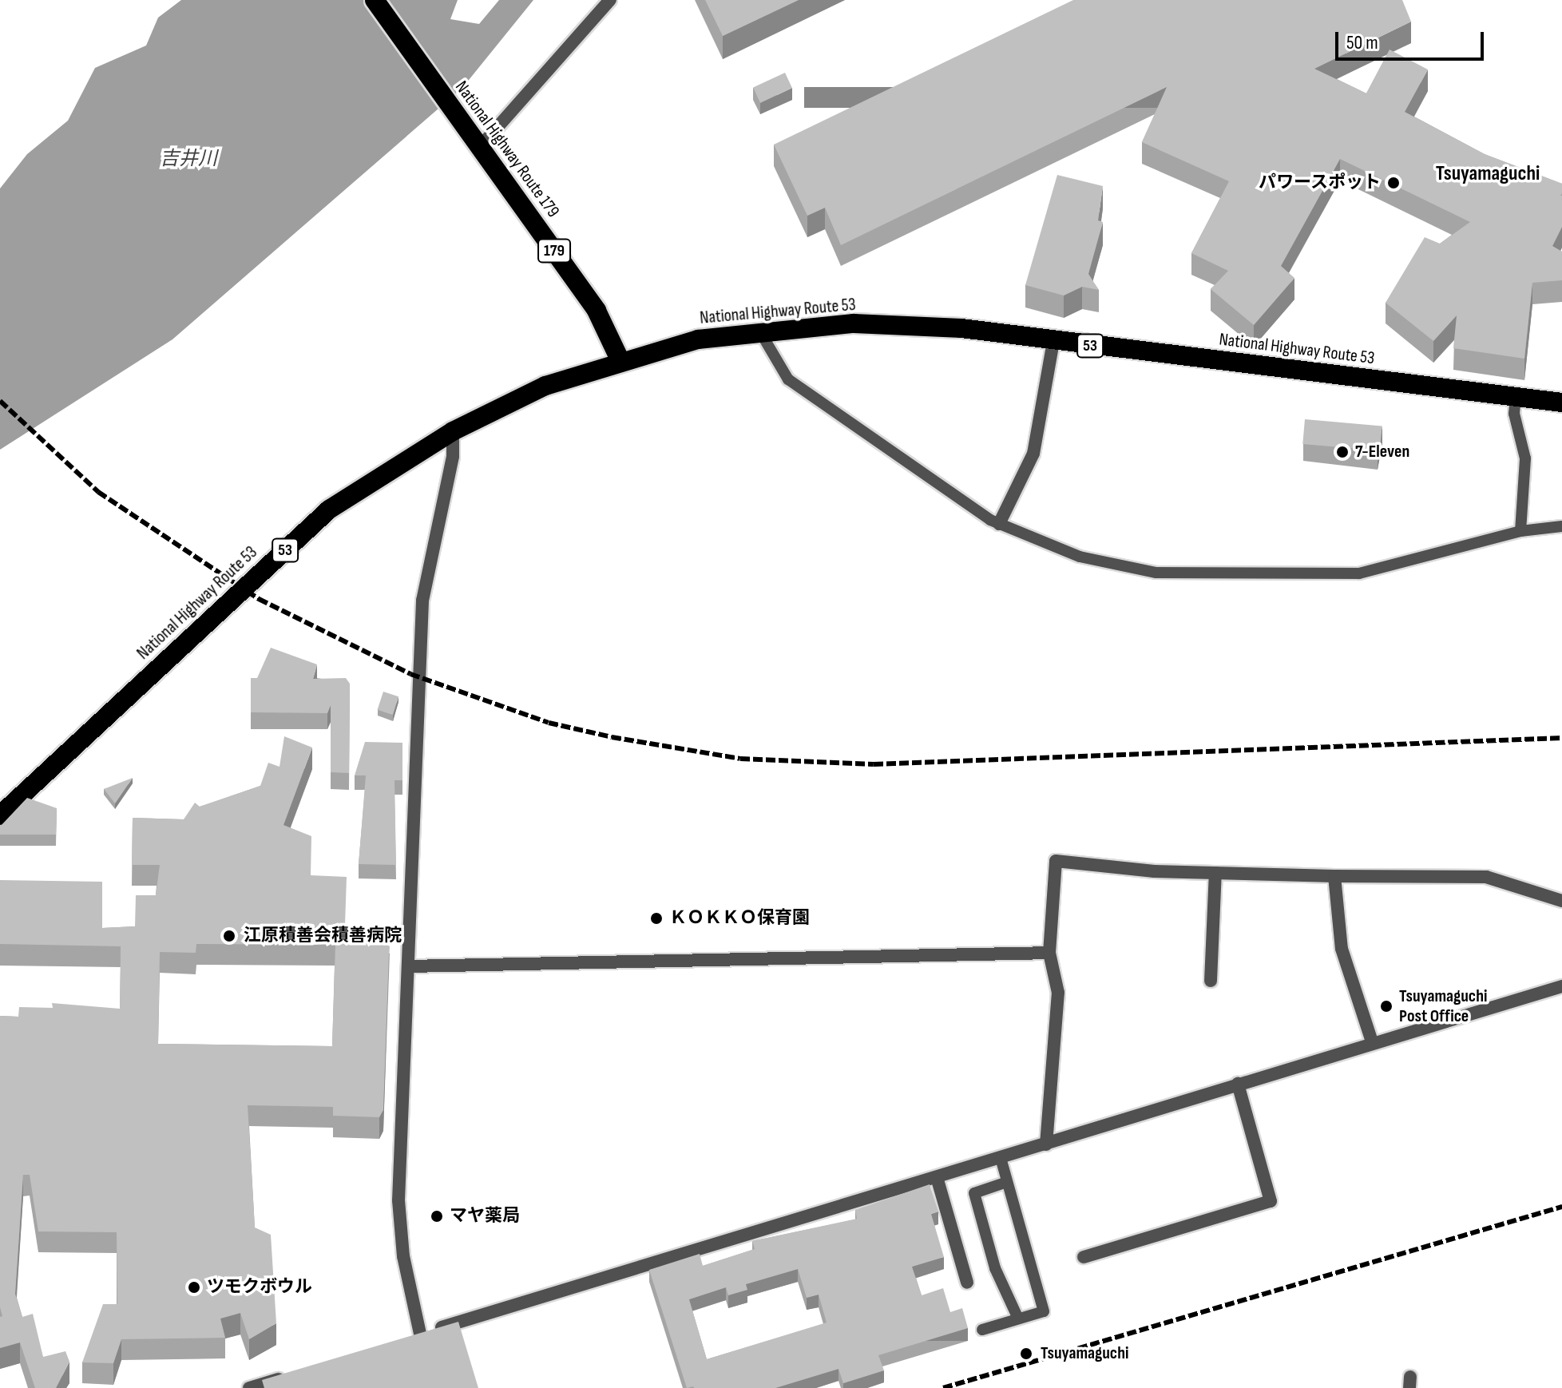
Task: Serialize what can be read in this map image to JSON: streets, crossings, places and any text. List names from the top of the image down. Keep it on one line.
{"streets":{"highway":["National Highway Route 179","179","National Highway Route 53","53"]},"crossings":[["National Highway Route 179","National Highway Route 53"]],"districts":["Tsuyamaguchi"],"water":["吉井川"],"places":["パワースポット","7-Eleven","ＫＯＫＫＯ保育園","江原積善会積善病院","Tsuyamaguchi Post Office","マヤ薬局","ツモクボウル","Tsuyamaguchi"],"scale_bar":"50 m"}
